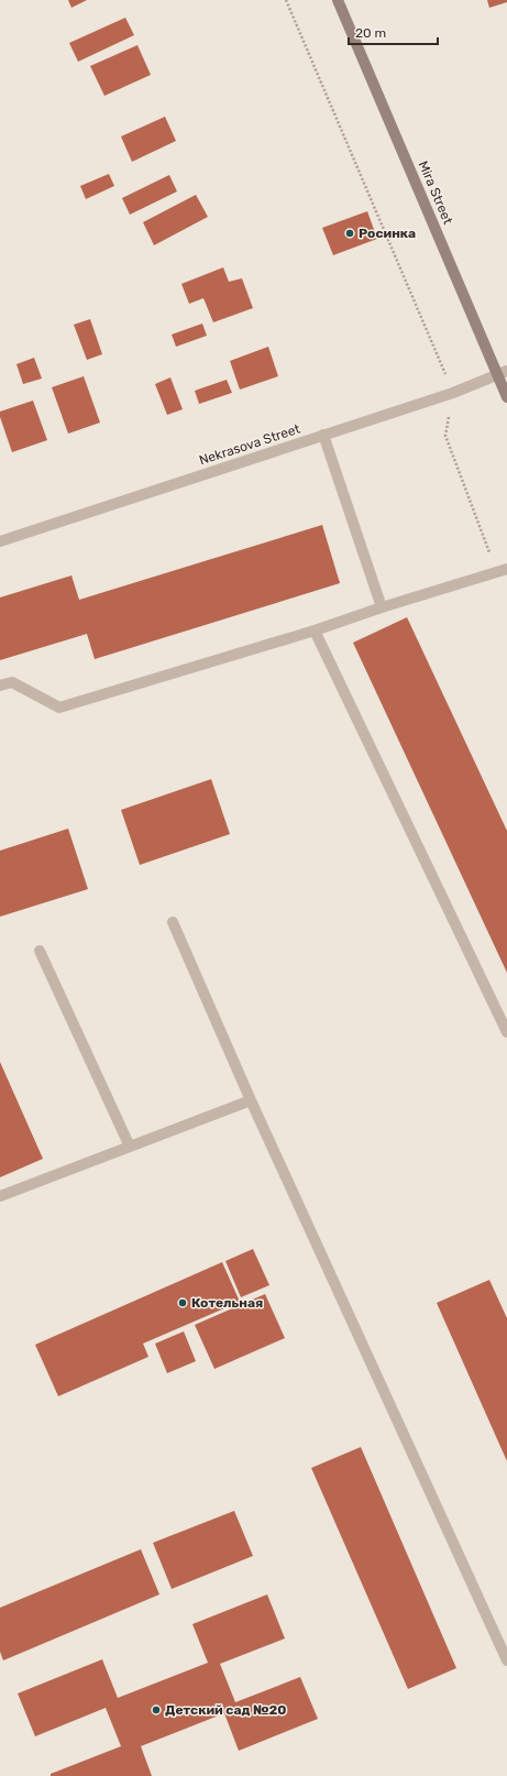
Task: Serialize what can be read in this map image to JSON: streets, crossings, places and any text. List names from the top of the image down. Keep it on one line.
{"streets":{"street":["Mira Street","Nekrasova Street"]},"crossings":[["Mira Street","Nekrasova Street"]],"places":["Росинка","Котельная","Детский сад №20"],"scale_bar":"20 m"}
